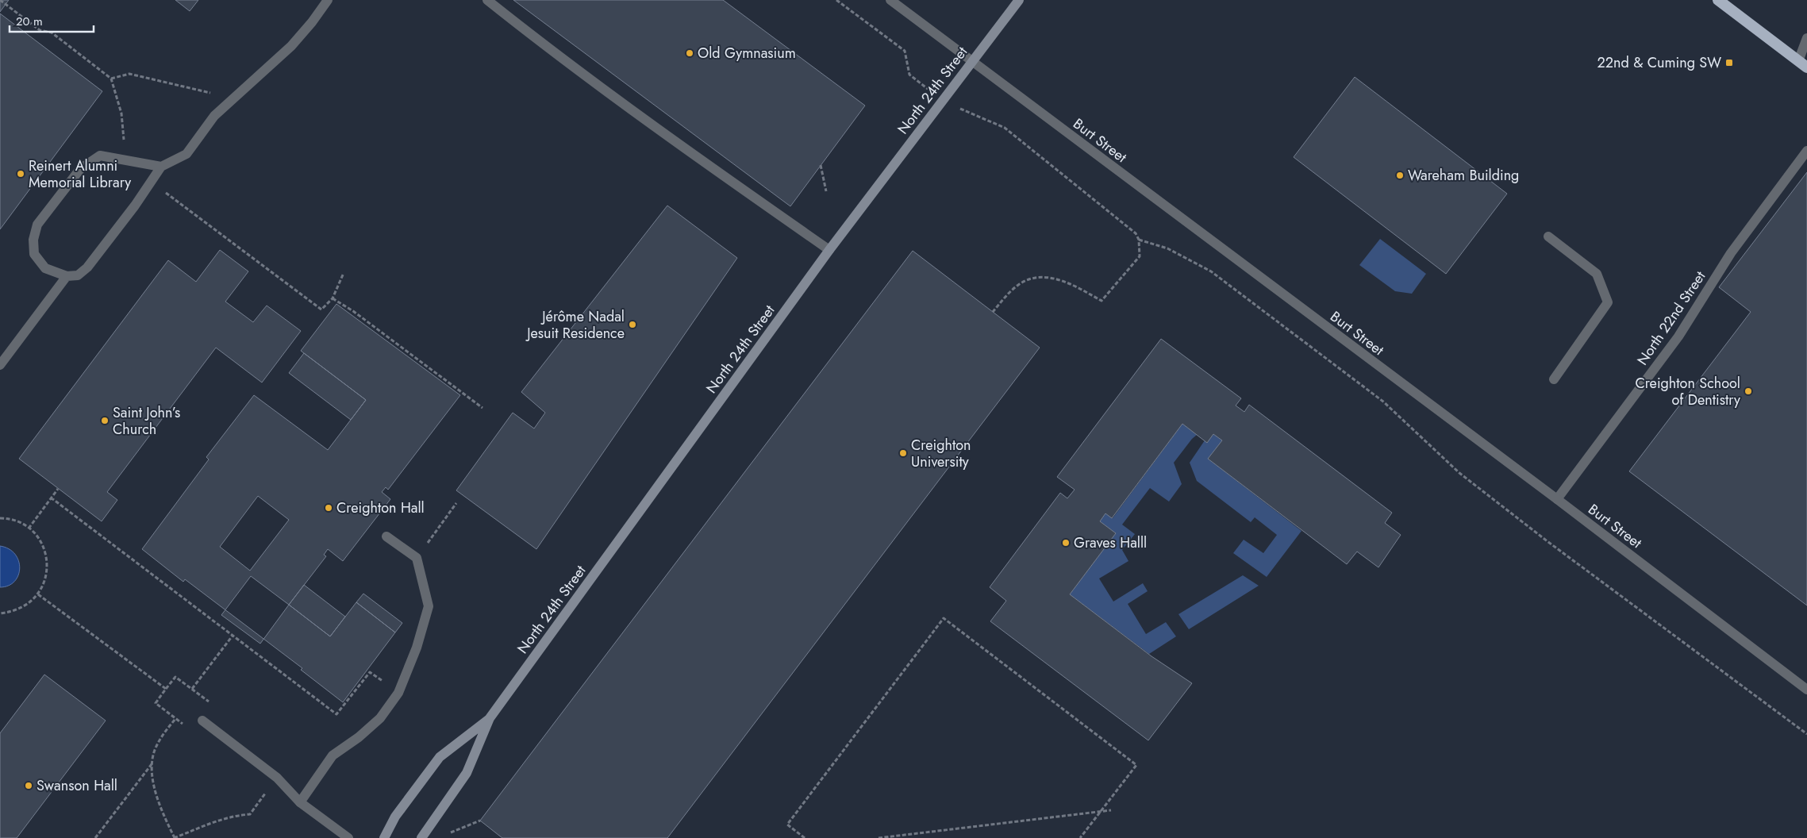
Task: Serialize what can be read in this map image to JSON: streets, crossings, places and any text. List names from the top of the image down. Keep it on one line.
{"streets":{"main road":["North 24th Street"],"street":["Burt Street","North 22nd Street"]},"crossings":[["North 24th Street","Burt Street"],["Burt Street","North 22nd Street"]],"places":{"other":["Old Gymnasium","Reinert Alumni Memorial Library","Wareham Building","Jérôme Nadal Jesuit Residence","Creighton School of Dentistry","Saint John’s Church","Creighton University","Creighton Hall","Graves Halll","Swanson Hall"],"transit":["22nd & Cuming SW"]},"scale_bar":"20 m"}
